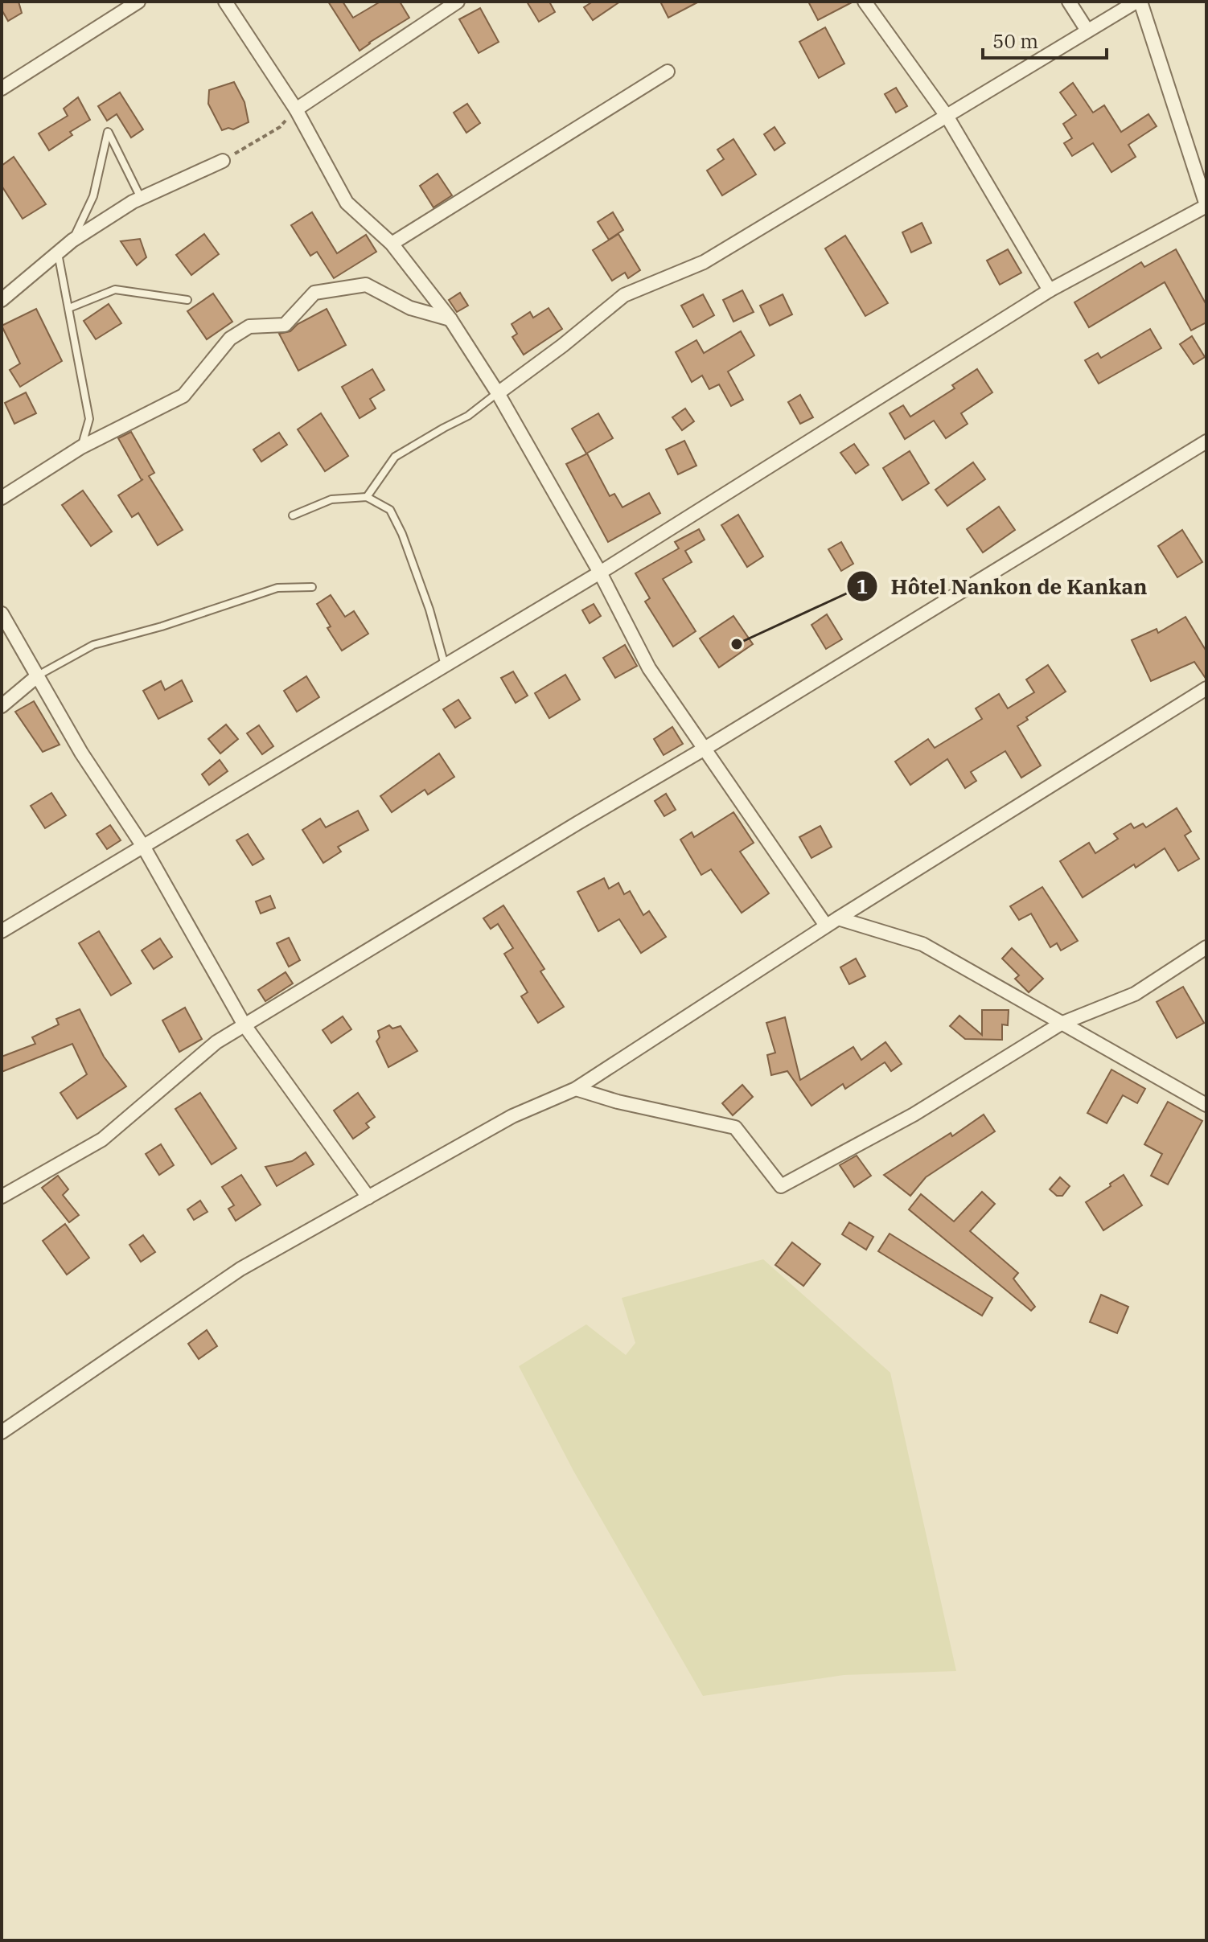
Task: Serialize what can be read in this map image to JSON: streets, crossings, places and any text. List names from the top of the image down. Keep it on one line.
{"places":["Hôtel Nankon de Kankan"],"scale_bar":"50 m"}
